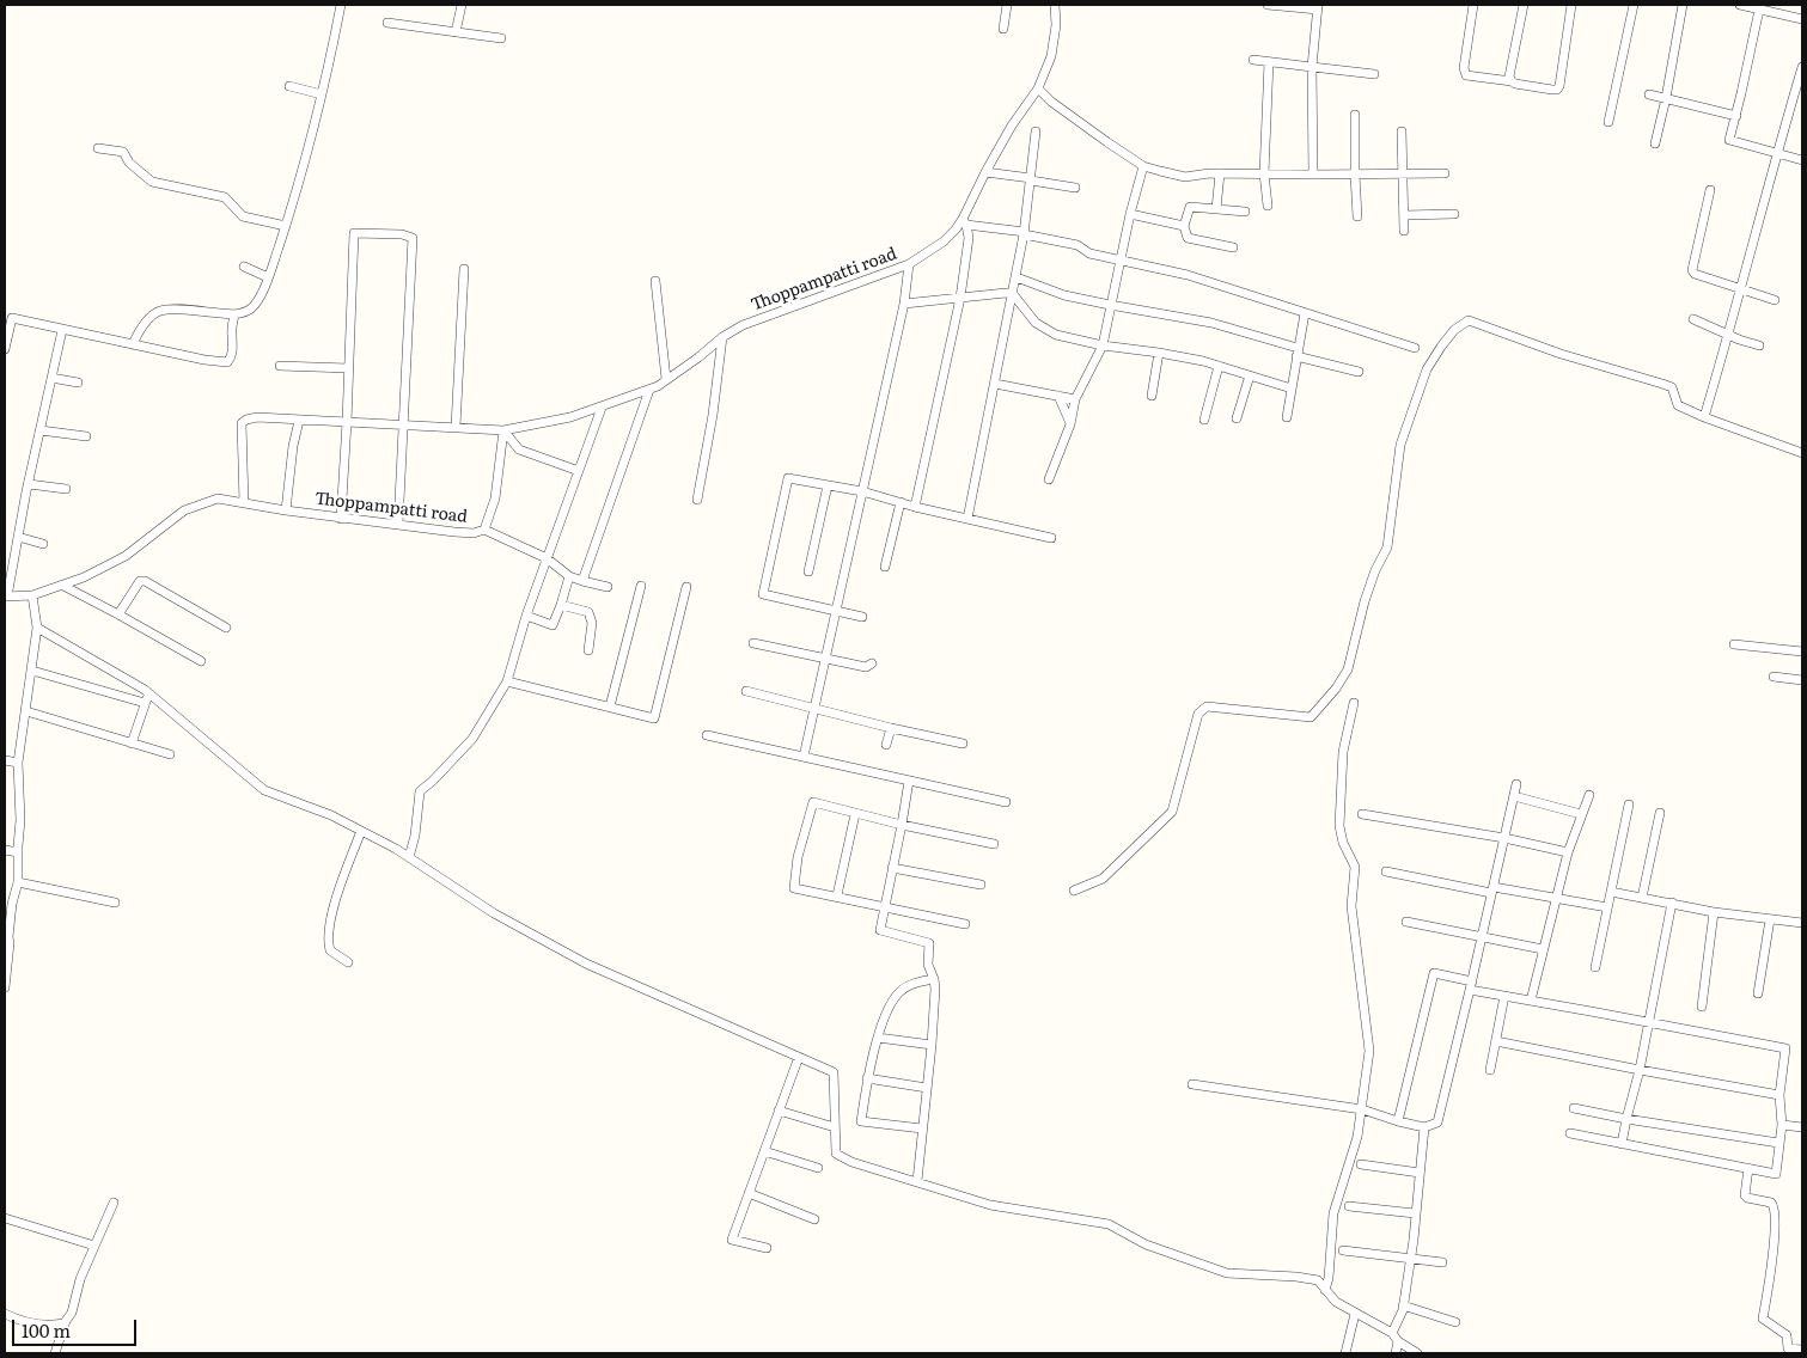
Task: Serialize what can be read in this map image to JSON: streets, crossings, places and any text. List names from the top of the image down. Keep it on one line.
{"streets":{"street":["Thoppampatti road"]},"scale_bar":"100 m"}
